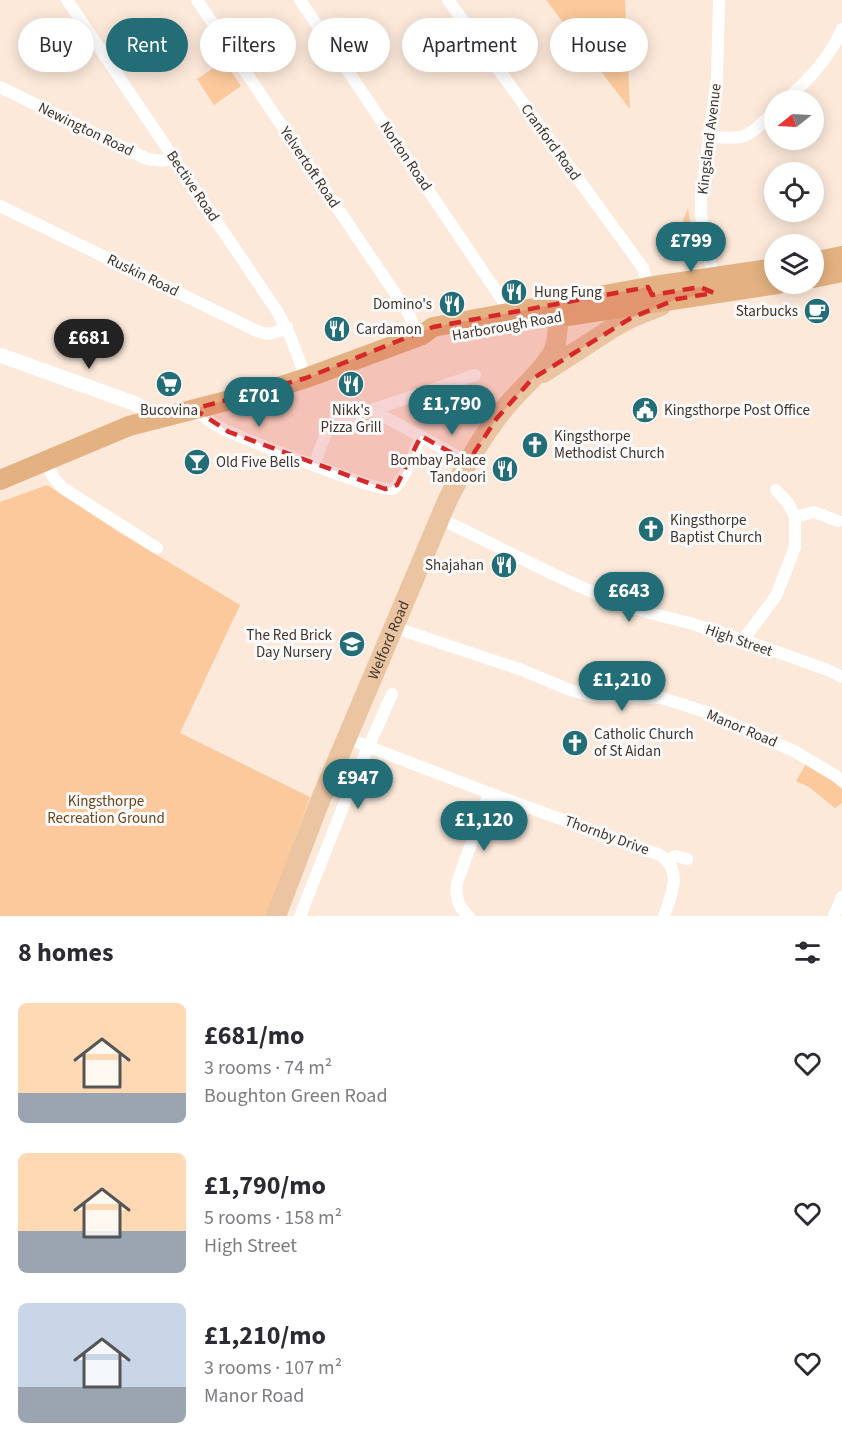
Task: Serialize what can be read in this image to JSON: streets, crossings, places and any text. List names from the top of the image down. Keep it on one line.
{"streets":{"highway":["Harborough Road"],"main road":["Welford Road"],"street":["Newington Road","Kingsland Avenue","Cranford Road","Norton Road","Yelvertoft Road","Bective Road","Ruskin Road","High Street","Manor Road","Thornby Drive"]},"crossings":[["Newington Road","Bective Road"],["Kingsland Avenue","Harborough Road"],["Cranford Road","Harborough Road"],["Norton Road","Harborough Road"],["Yelvertoft Road","Harborough Road"],["Bective Road","Ruskin Road"],["Harborough Road","Welford Road"],["Welford Road","High Street"],["Welford Road","Manor Road"],["Welford Road","Thornby Drive"]],"parks":["Kingsthorpe Recreation Ground"],"places":{"restaurant":["Hung Fung","Domino's","Cardamon","Nikk's Pizza Grill","Bombay Palace Tandoori","Shajahan"],"cafe":["Starbucks"],"supermarket":["Bucovina"],"public building":["Kingsthorpe Post Office"],"church":["Kingsthorpe Methodist Church","Kingsthorpe Baptist Church","Catholic Church of St Aidan"],"bar":["Old Five Bells"],"school or university":["The Red Brick Day Nursery"]},"north":"left","page":{"chip":["Buy","Rent","Filters","New","Apartment","House"],"price":["£799","£681","£701","£1,790","£643","£1,210","£947","£1,120"],"heading":"8 homes","list":[{"name":"£681/mo","note":"3 rooms · 74 m² · Boughton Green Road"},{"name":"£1,790/mo","note":"5 rooms · 158 m² · High Street"},{"name":"£1,210/mo","note":"3 rooms · 107 m² · Manor Road"}]}}
